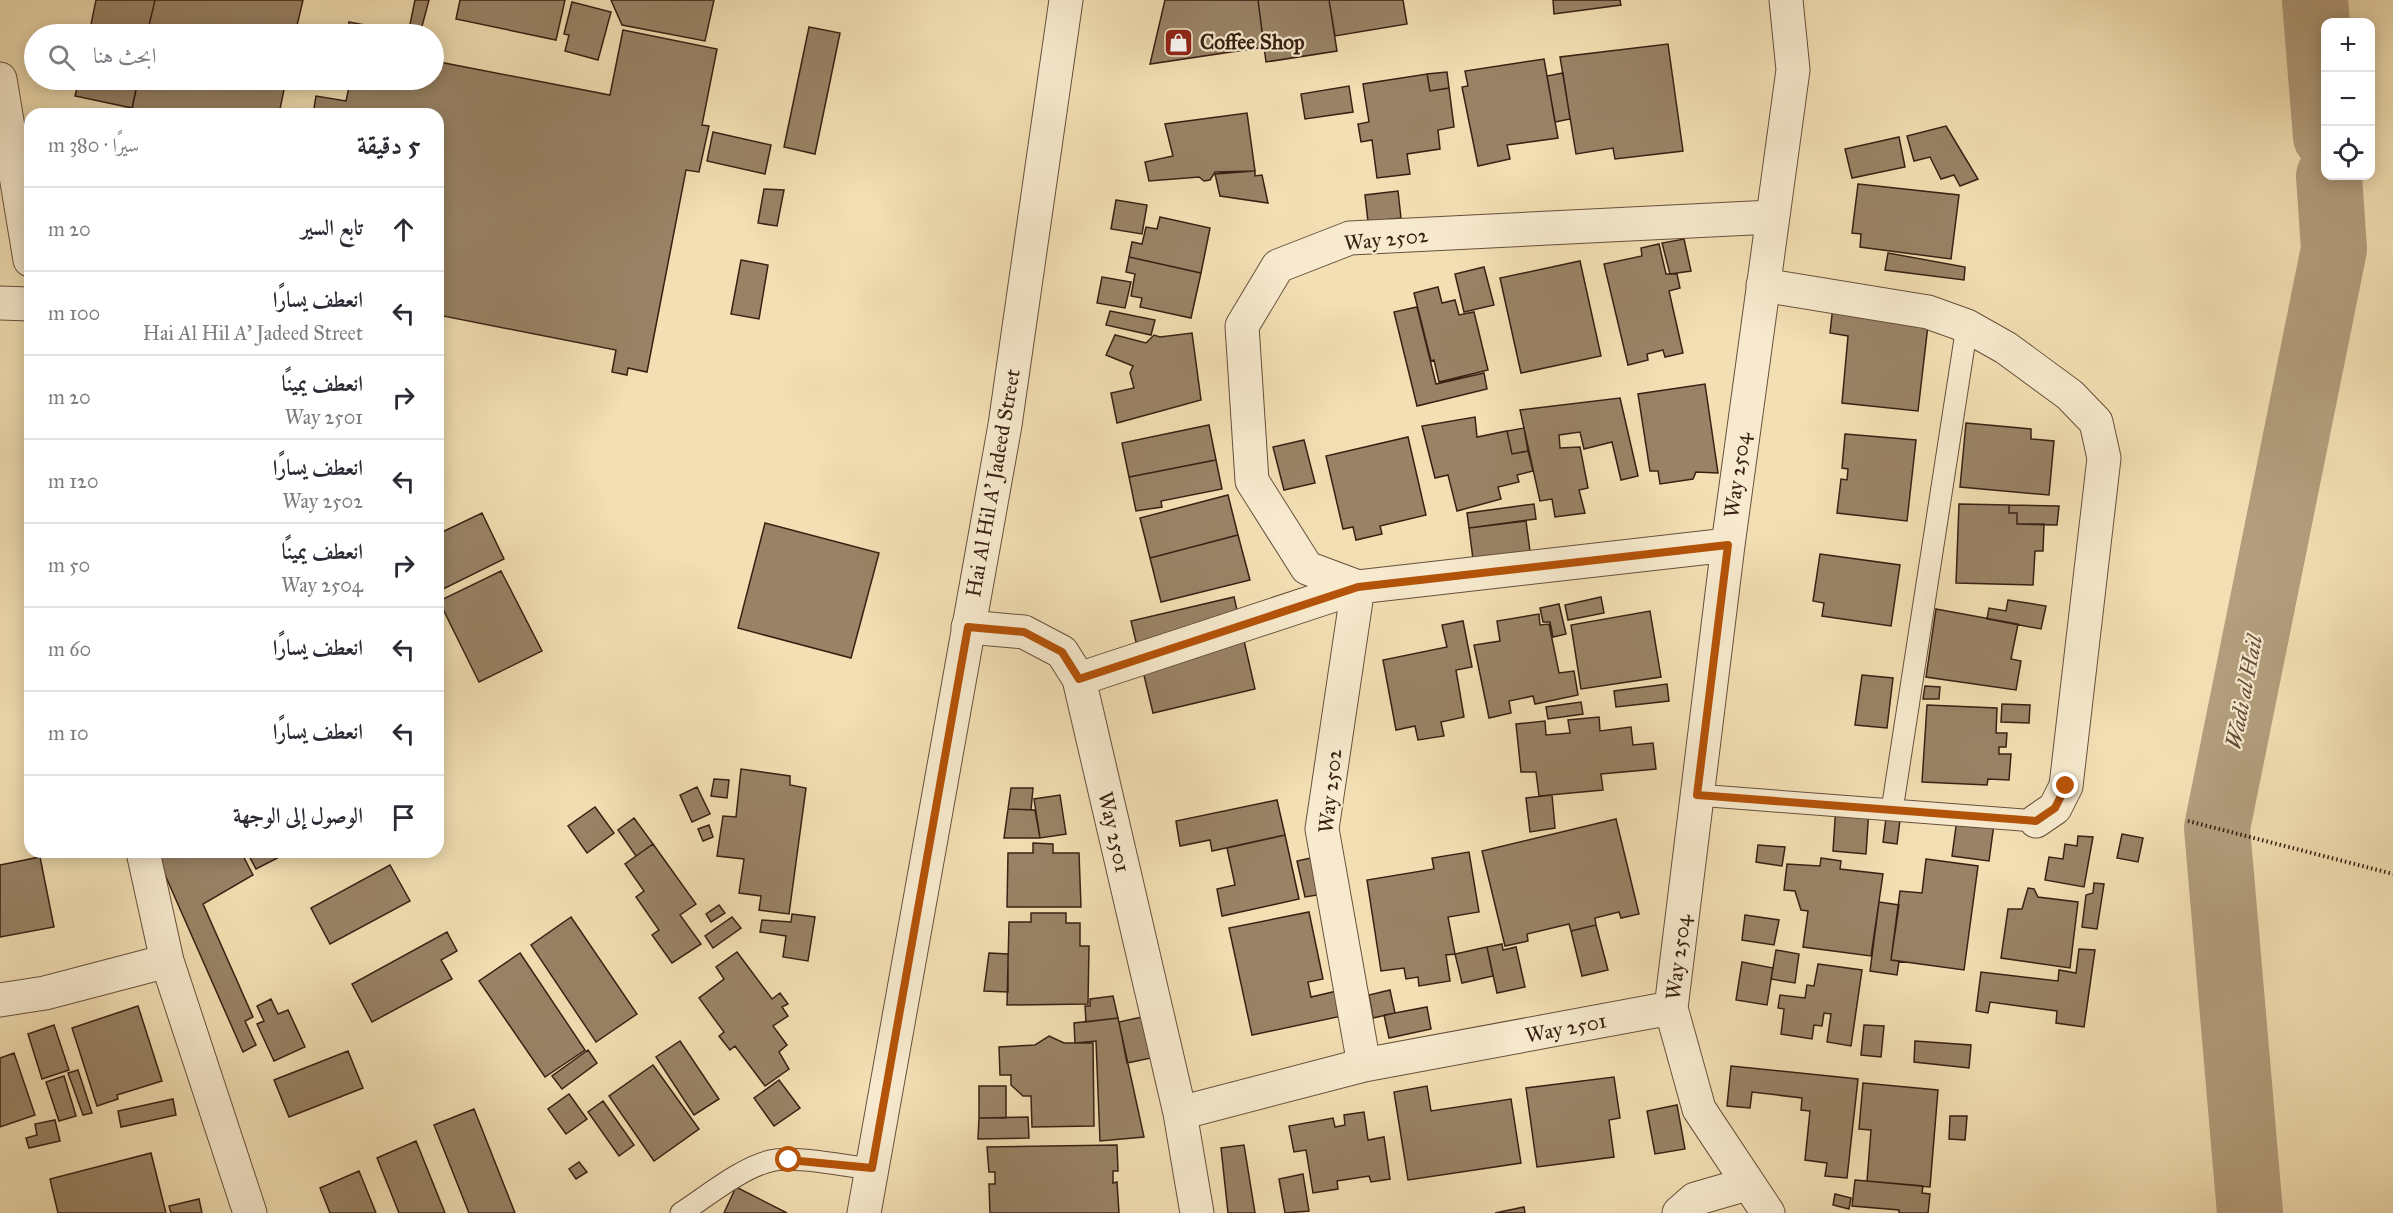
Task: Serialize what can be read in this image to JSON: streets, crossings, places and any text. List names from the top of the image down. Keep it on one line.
{"streets":{"street":["Way 2502","Way 2504","Hai Al Hil A' Jadeed Street","Way 2501"]},"crossings":[["Way 2502","Way 2504"],["Way 2502","Way 2501"],["Way 2504","Way 2501"],["Hai Al Hil A' Jadeed Street","Way 2501"]],"water":["Wadi al Hail"],"places":{"shop":["Coffee Shop"]},"page":{"map_buttons":["+","−"],"search":"ابحث هنا","heading":["5 دقيقة","سيرًا · 380 m"],"list":[["تابع السير","20 m"],["انعطف يسارًا","Hai Al Hil A' Jadeed Street","100 m"],["انعطف يمينًا","Way 2501","20 m"],["انعطف يسارًا","Way 2502","120 m"],["انعطف يمينًا","Way 2504","50 m"],["انعطف يسارًا","60 m"],["انعطف يسارًا","10 m"],"الوصول إلى الوجهة"]}}
